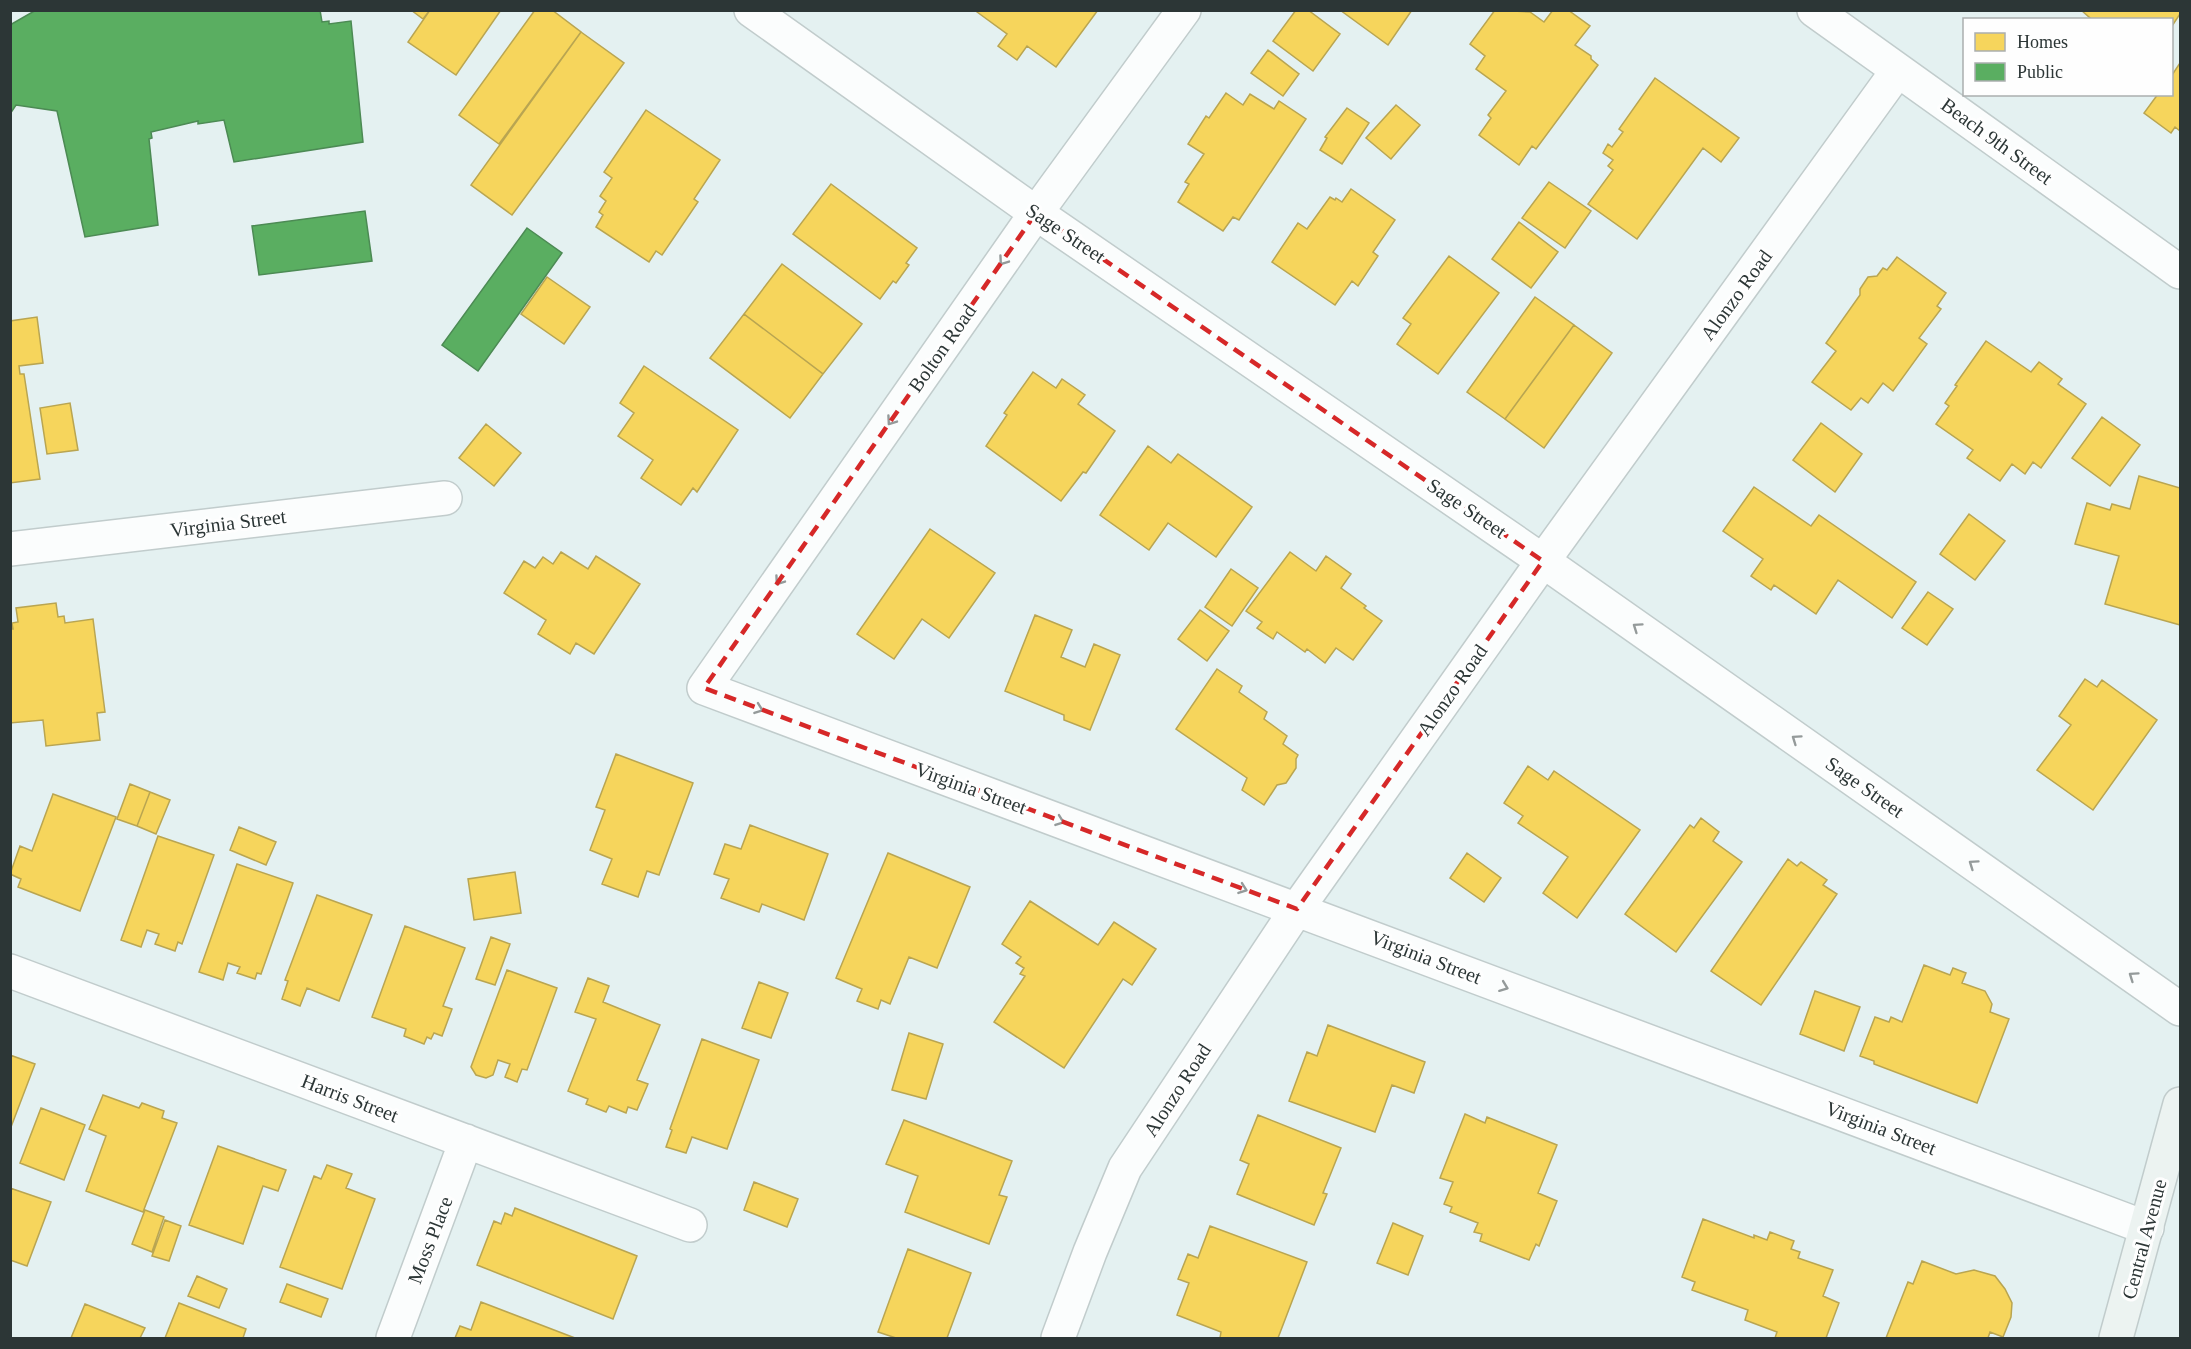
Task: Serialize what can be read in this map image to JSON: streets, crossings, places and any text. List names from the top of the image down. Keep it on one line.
{"streets":{"street":["Beach 9th Street","Sage Street","Alonzo Road","Bolton Road","Virginia Street","Harris Street","Central Avenue","Moss Place"]},"crossings":[["Beach 9th Street","Alonzo Road"],["Sage Street","Alonzo Road"],["Sage Street","Bolton Road"],["Alonzo Road","Virginia Street"],["Bolton Road","Virginia Street"],["Virginia Street","Central Avenue"],["Harris Street","Moss Place"]],"one_way":["Sage Street","Bolton Road","Virginia Street"],"legend":["Homes","Public"]}
